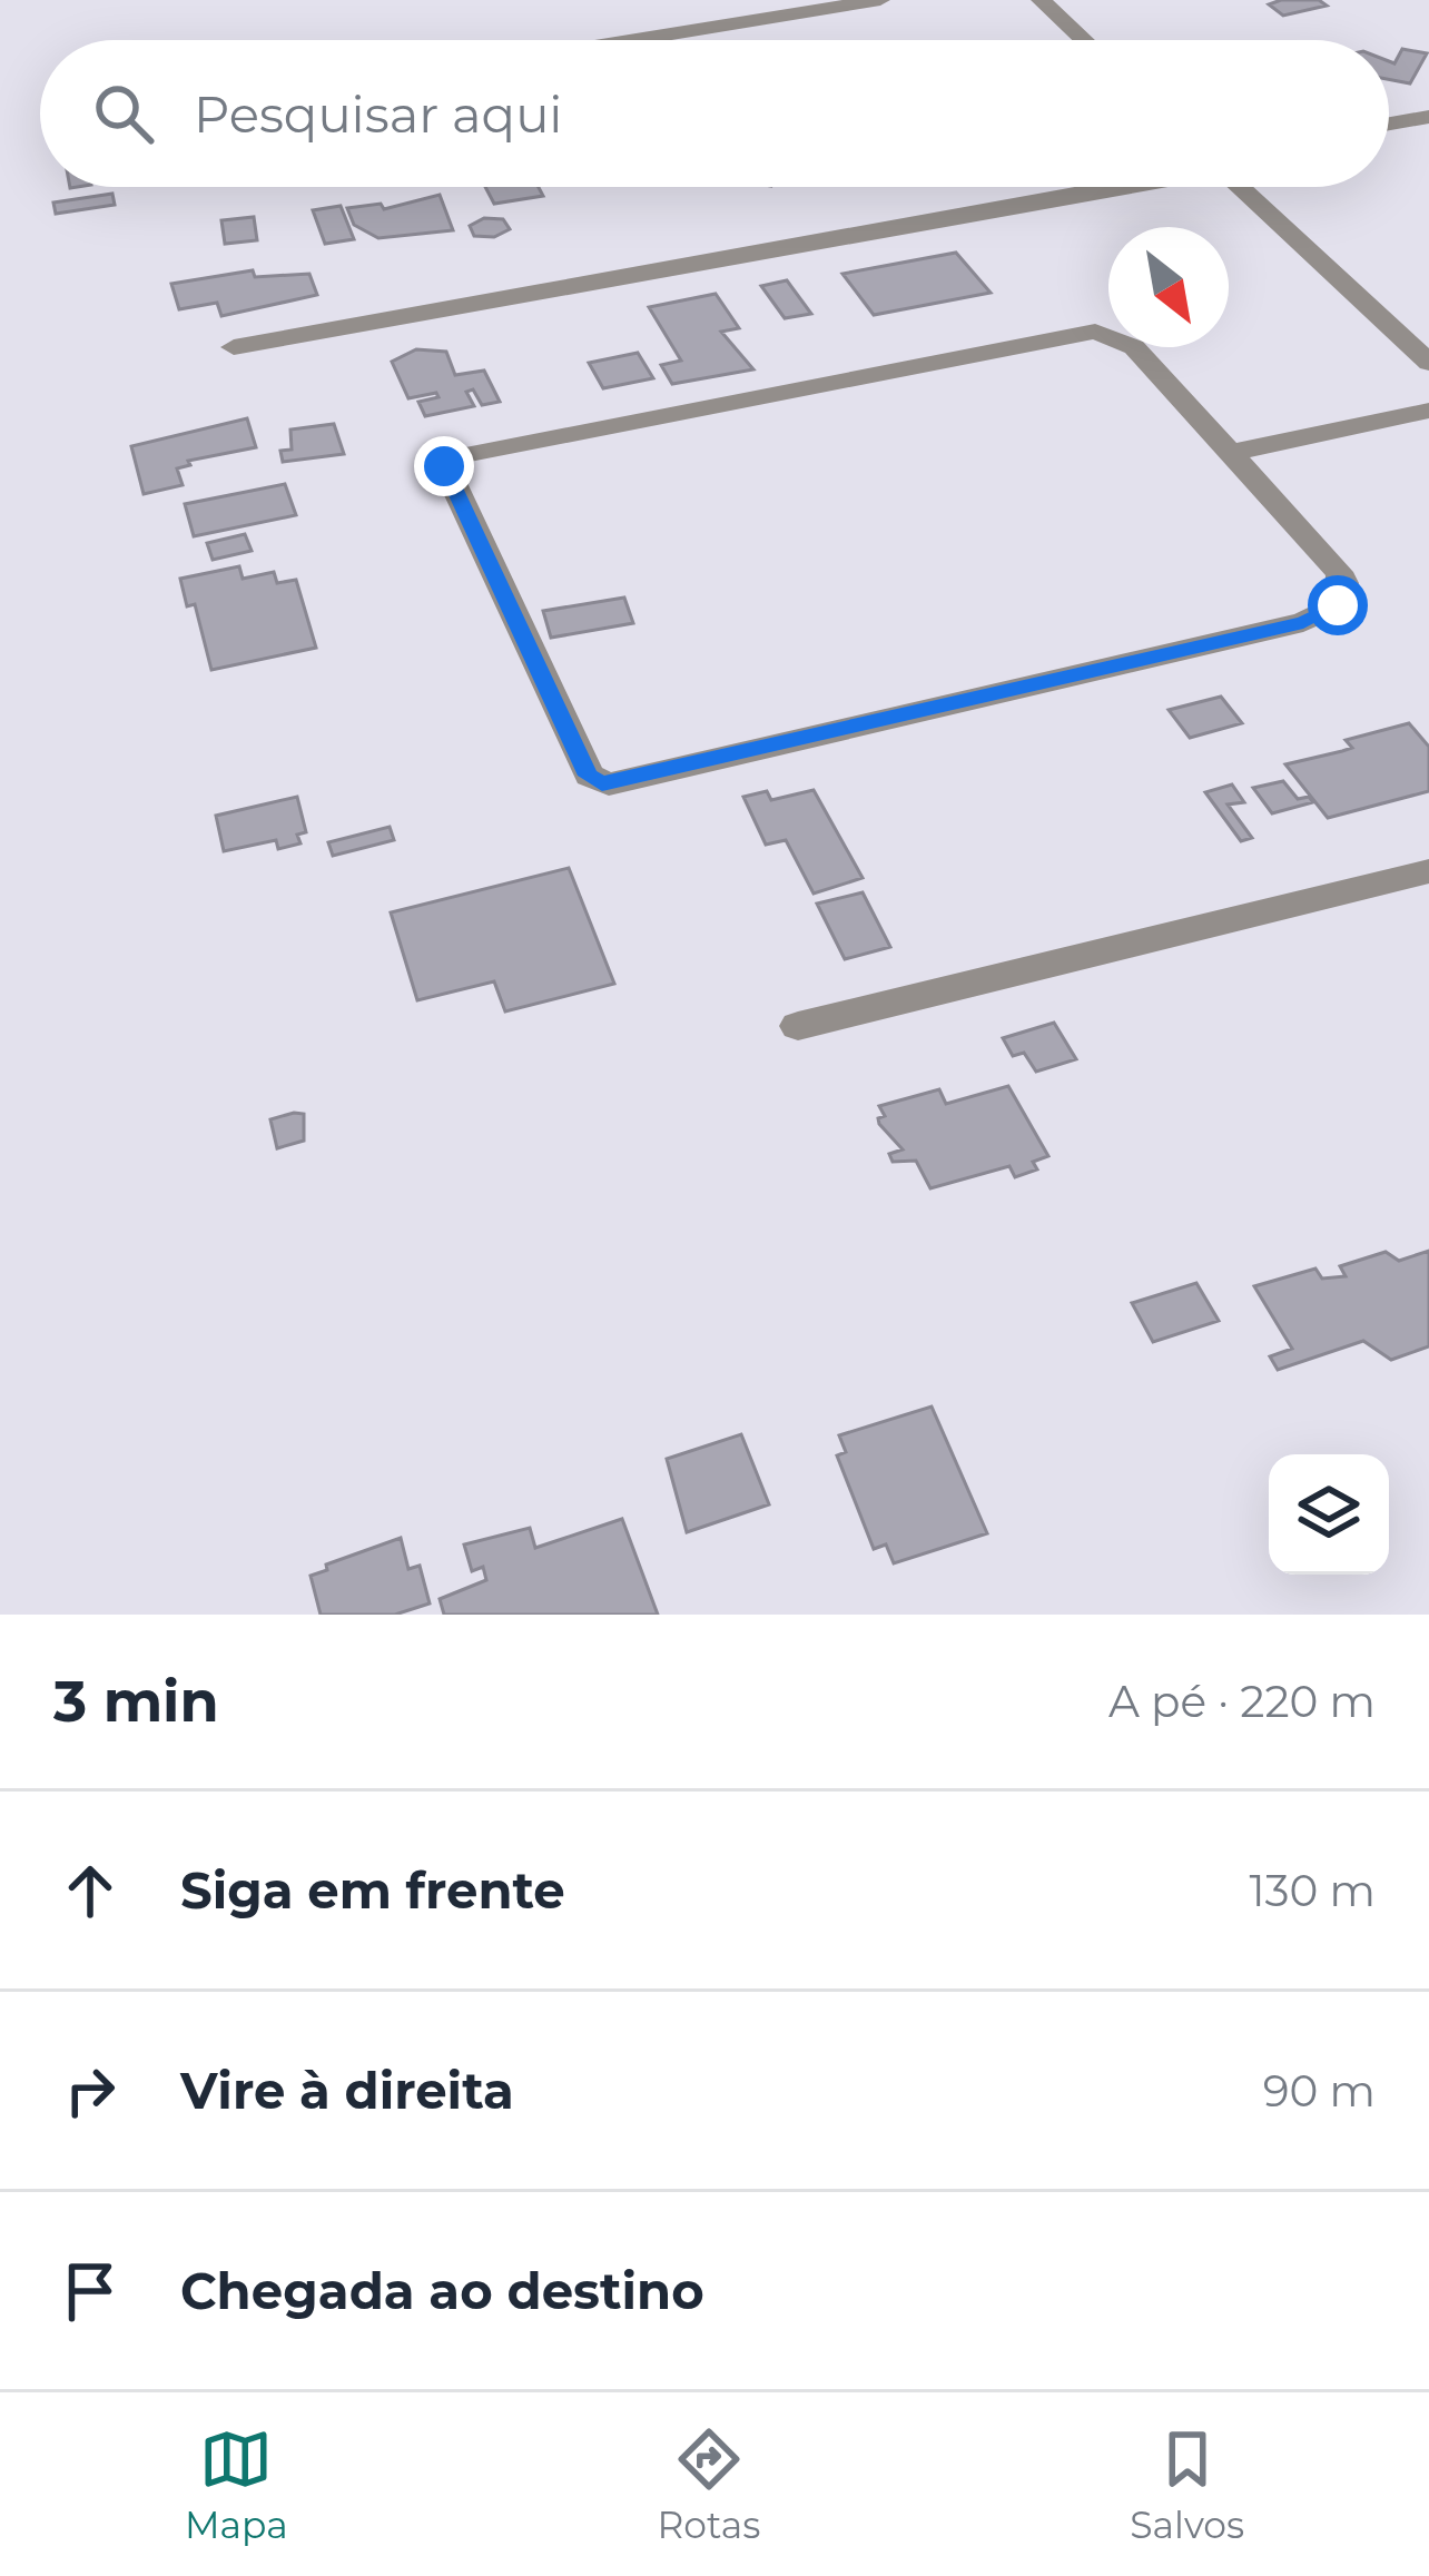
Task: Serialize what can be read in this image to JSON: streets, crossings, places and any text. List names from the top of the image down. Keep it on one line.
{"north":"bottom right","page":{"search":"Pesquisar aqui","heading":["3 min","A pé · 220 m"],"list":[["Siga em frente","130 m"],["Vire à direita","90 m"],"Chegada ao destino"],"nav":["Mapa","Rotas","Salvos"]}}
